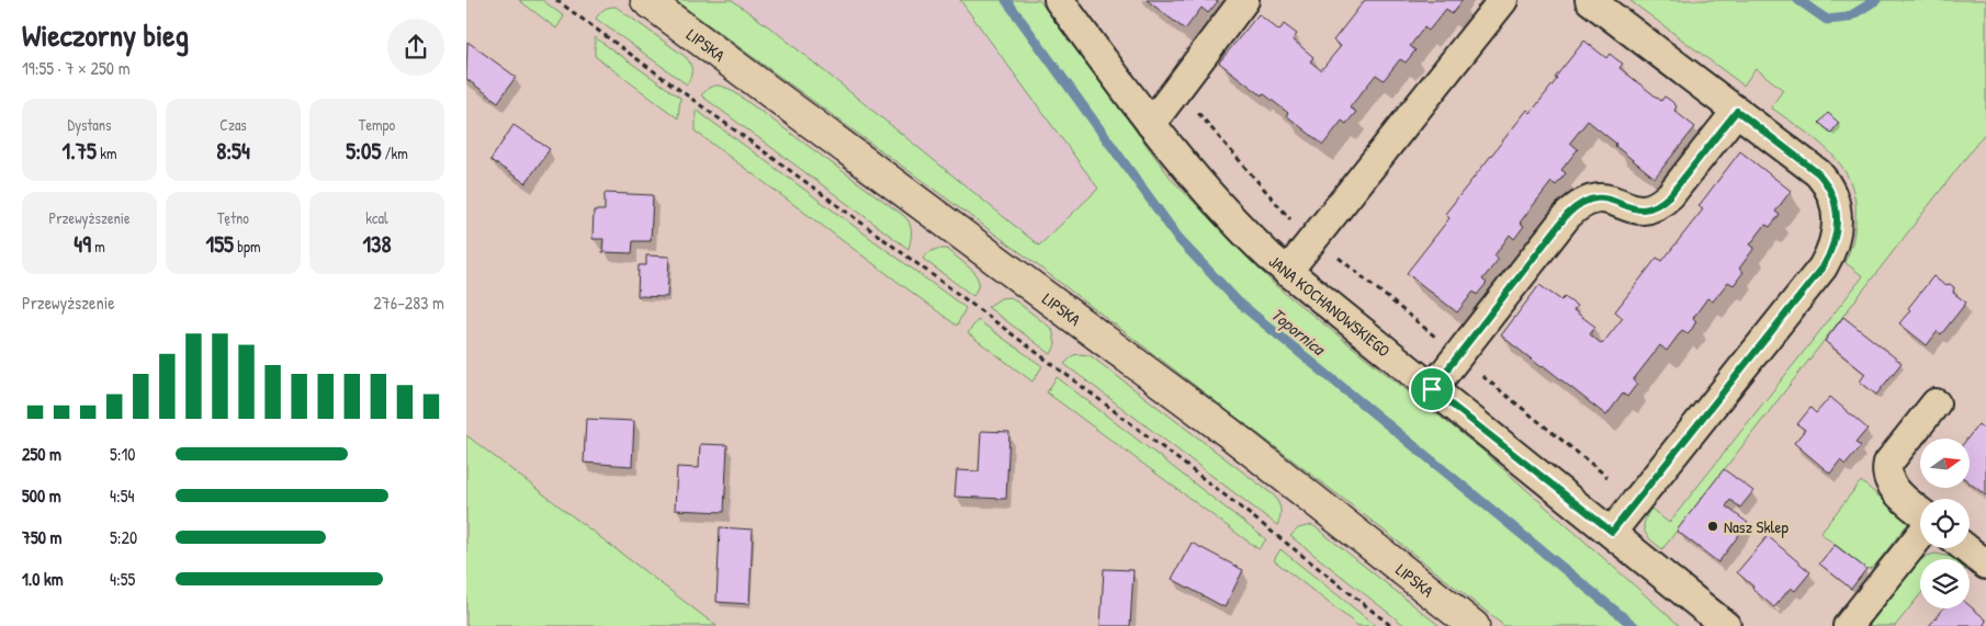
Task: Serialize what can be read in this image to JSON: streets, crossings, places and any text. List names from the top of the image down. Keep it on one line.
{"streets":{"main road":["LIPSKA"],"street":["JANA KOCHANOWSKIEGO"]},"water":["Topornica"],"places":["Nasz Sklep"],"north":"right","page":{"heading":["Wieczorny bieg","19:55 · 7 × 250 m"],"stats":[["Dystans","1.75 km"],["Czas","8:54"],["Tempo","5:05 /km"],["Przewyższenie","49 m"],["Tętno","155 bpm"],["kcal","138"]],"chart":["Przewyższenie","276–283 m"],"list":[{"name":"250 m","note":"5:10"},{"name":"500 m","note":"4:54"},{"name":"750 m","note":"5:20"},{"name":"1.0 km","note":"4:55"}]}}
